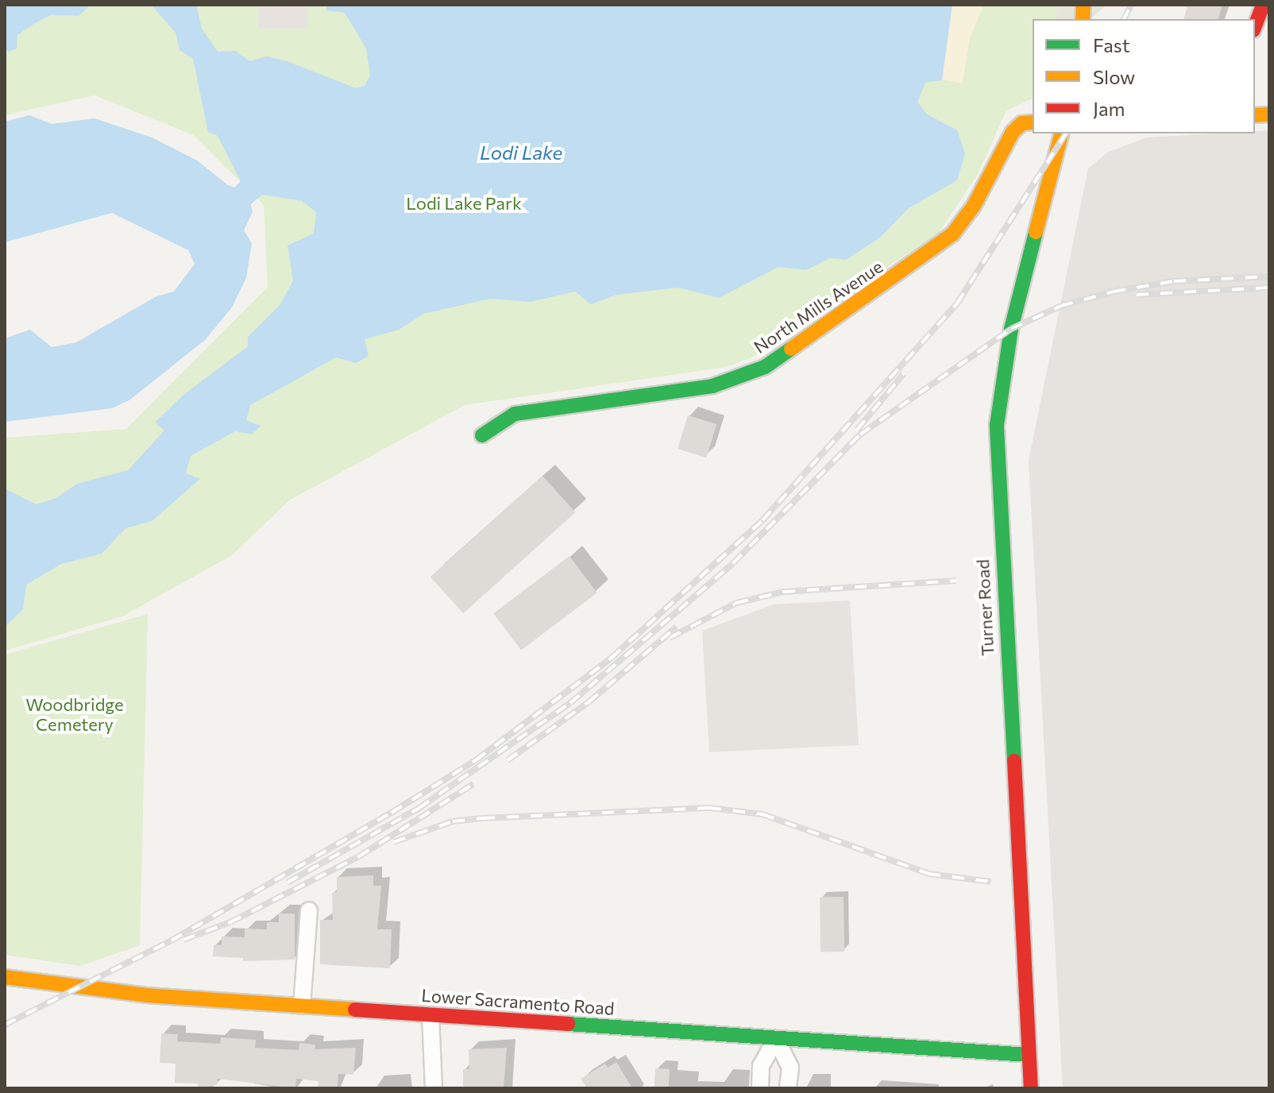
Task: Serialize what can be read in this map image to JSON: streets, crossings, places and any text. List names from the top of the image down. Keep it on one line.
{"streets":{"main road":["North Mills Avenue","Turner Road","Lower Sacramento Road"]},"crossings":[["Turner Road","Lower Sacramento Road"]],"water":["Lodi Lake"],"parks":["Lodi Lake Park","Woodbridge Cemetery"],"legend":["Fast","Slow","Jam"]}
